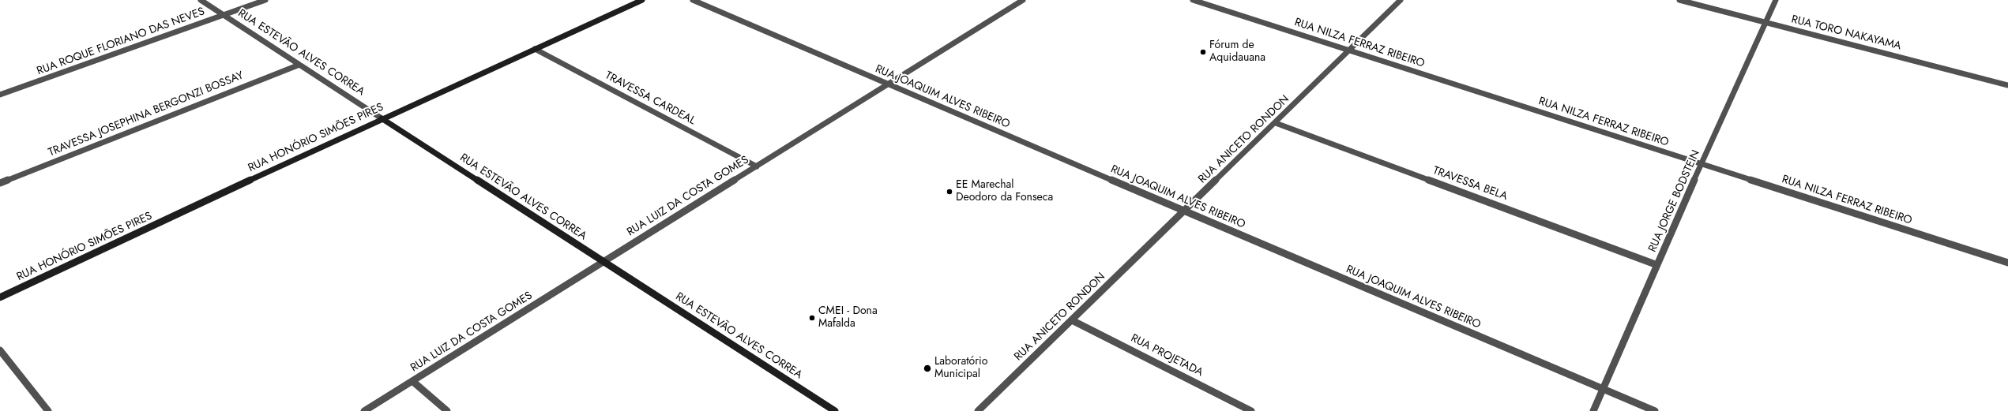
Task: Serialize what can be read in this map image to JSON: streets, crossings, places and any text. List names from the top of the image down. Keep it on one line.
{"streets":{"main road":["RUA ESTEVÃO ALVES CORREA","RUA HONÓRIO SIMÕES PIRES"],"street":["RUA TORO NAKAYAMA","RUA ROQUE FLORIANO DAS NEVES","RUA NILZA FERRAZ RIBEIRO","RUA JOAQUIM ALVES RIBEIRO","TRAVESSA CARDEAL","TRAVESSA JOSEPHINA BERGONZI BOSSAY","RUA ANICETO RONDON","TRAVESSA BELA","RUA LUIZ DA COSTA GOMES","RUA JORGE BODSTEIN","RUA PROJETADA"]},"crossings":[["RUA TORO NAKAYAMA","RUA JORGE BODSTEIN"],["RUA ROQUE FLORIANO DAS NEVES","RUA ESTEVÃO ALVES CORREA"],["RUA NILZA FERRAZ RIBEIRO","RUA ANICETO RONDON"],["RUA NILZA FERRAZ RIBEIRO","RUA JORGE BODSTEIN"],["RUA ESTEVÃO ALVES CORREA","TRAVESSA JOSEPHINA BERGONZI BOSSAY"],["RUA ESTEVÃO ALVES CORREA","RUA HONÓRIO SIMÕES PIRES"],["RUA ESTEVÃO ALVES CORREA","RUA LUIZ DA COSTA GOMES"],["RUA JOAQUIM ALVES RIBEIRO","RUA ANICETO RONDON"],["RUA JOAQUIM ALVES RIBEIRO","RUA LUIZ DA COSTA GOMES"],["RUA JOAQUIM ALVES RIBEIRO","RUA JORGE BODSTEIN"],["TRAVESSA CARDEAL","RUA HONÓRIO SIMÕES PIRES"],["TRAVESSA CARDEAL","RUA LUIZ DA COSTA GOMES"],["RUA ANICETO RONDON","TRAVESSA BELA"],["RUA ANICETO RONDON","RUA PROJETADA"],["TRAVESSA BELA","RUA JORGE BODSTEIN"]],"places":["Fórum de Aquidauana","EE Marechal Deodoro da Fonseca","CMEI - Dona Mafalda","Laboratório Municipal"]}
